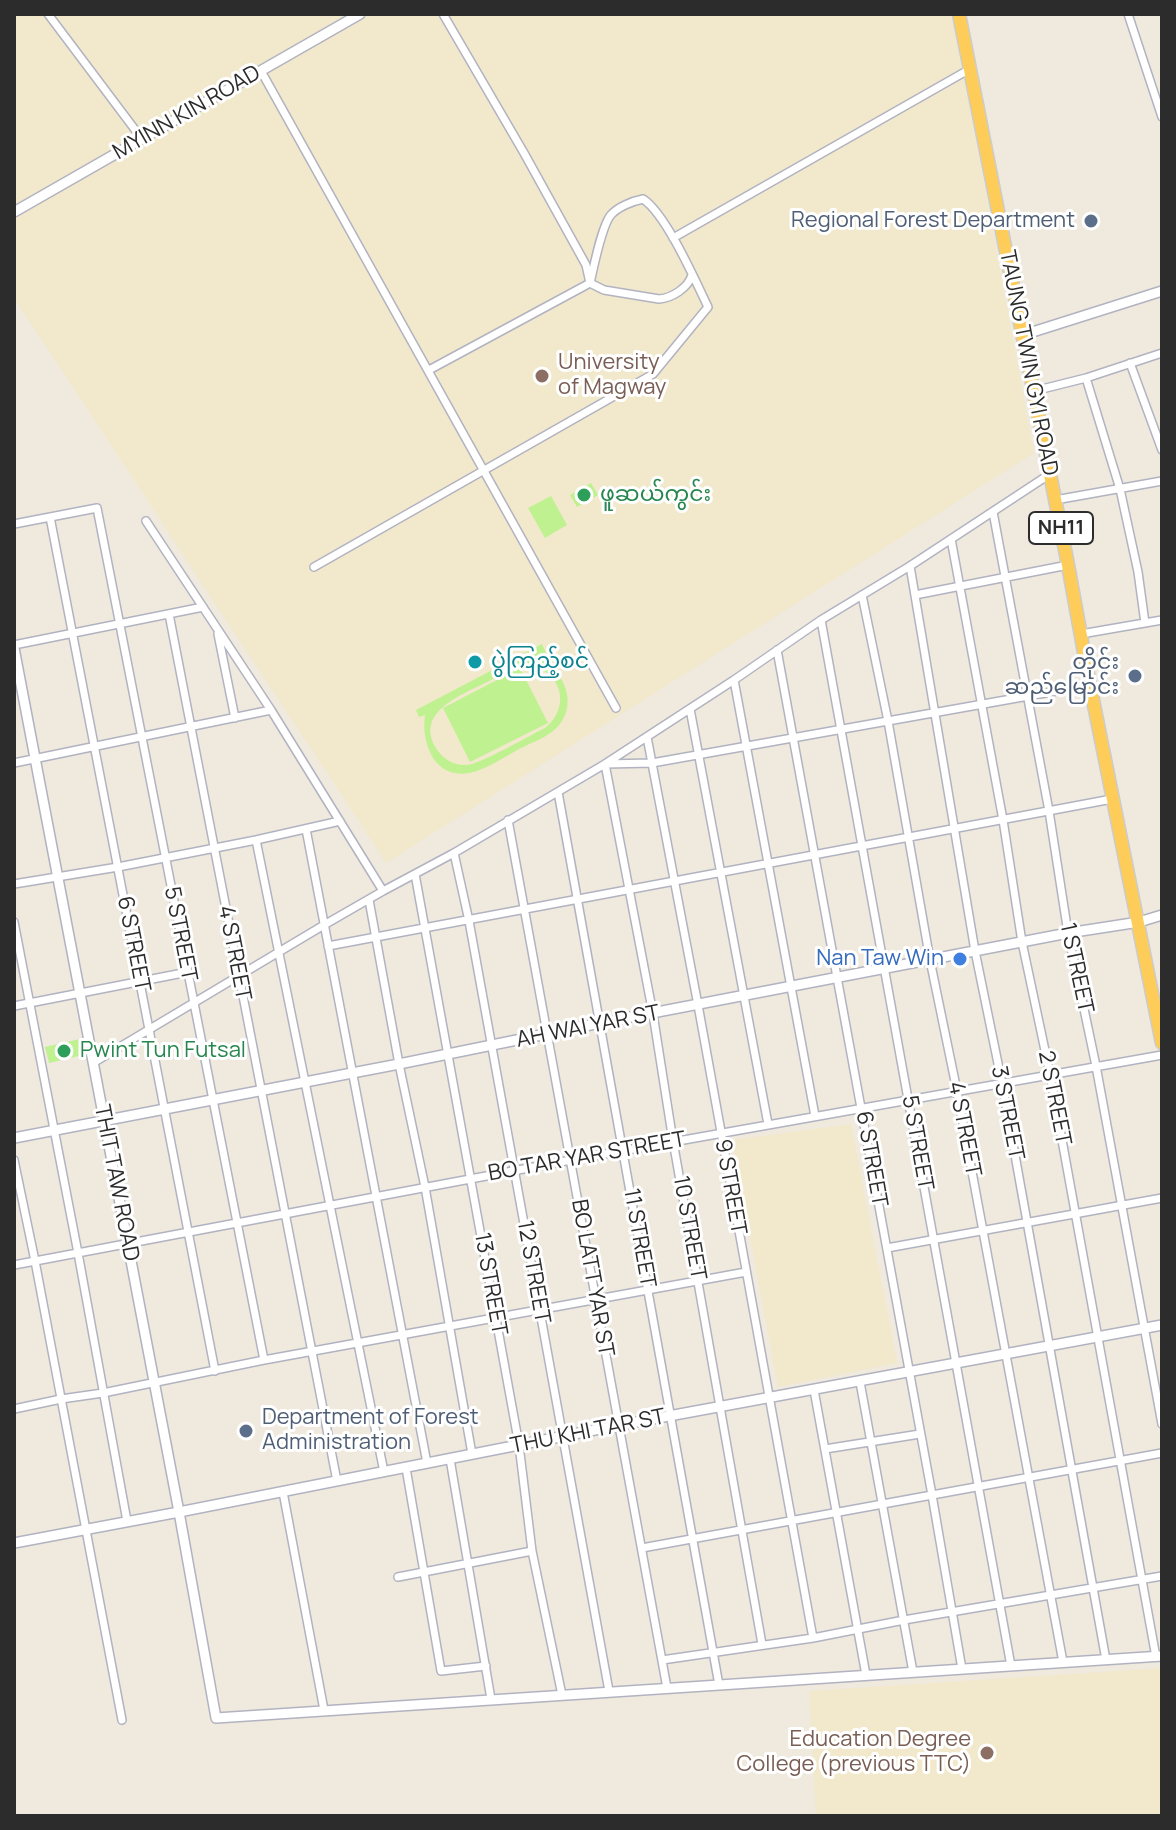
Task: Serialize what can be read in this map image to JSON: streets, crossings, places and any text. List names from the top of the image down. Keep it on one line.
{"streets":{"highway":["TAUNG TWIN GYI ROAD","NH11"],"street":["MYINN KIN ROAD","5 STREET","6 STREET","4 STREET","1 STREET","AH WAI YAR ST","2 STREET","3 STREET","BO TAR YAR STREET","THIT TAW ROAD","9 STREET","10 STREET","11 STREET","12 STREET","BO LATT YAR ST","13 STREET","THU KHI TAR ST"]},"crossings":[["TAUNG TWIN GYI ROAD","AH WAI YAR ST"],["5 STREET","6 STREET"],["5 STREET","AH WAI YAR ST"],["5 STREET","BO TAR YAR STREET"],["5 STREET","THU KHI TAR ST"],["6 STREET","AH WAI YAR ST"],["6 STREET","BO TAR YAR STREET"],["6 STREET","THU KHI TAR ST"],["4 STREET","AH WAI YAR ST"],["4 STREET","BO TAR YAR STREET"],["4 STREET","THU KHI TAR ST"],["1 STREET","AH WAI YAR ST"],["1 STREET","BO TAR YAR STREET"],["1 STREET","THU KHI TAR ST"],["AH WAI YAR ST","2 STREET"],["AH WAI YAR ST","3 STREET"],["AH WAI YAR ST","THIT TAW ROAD"],["AH WAI YAR ST","9 STREET"],["AH WAI YAR ST","10 STREET"],["AH WAI YAR ST","11 STREET"],["AH WAI YAR ST","12 STREET"],["AH WAI YAR ST","BO LATT YAR ST"],["AH WAI YAR ST","13 STREET"],["2 STREET","BO TAR YAR STREET"],["2 STREET","THU KHI TAR ST"],["3 STREET","BO TAR YAR STREET"],["3 STREET","THU KHI TAR ST"],["BO TAR YAR STREET","THIT TAW ROAD"],["BO TAR YAR STREET","9 STREET"],["BO TAR YAR STREET","10 STREET"],["BO TAR YAR STREET","11 STREET"],["BO TAR YAR STREET","12 STREET"],["BO TAR YAR STREET","BO LATT YAR ST"],["BO TAR YAR STREET","13 STREET"],["THIT TAW ROAD","THU KHI TAR ST"],["9 STREET","THU KHI TAR ST"],["10 STREET","THU KHI TAR ST"],["11 STREET","THU KHI TAR ST"],["12 STREET","THU KHI TAR ST"],["BO LATT YAR ST","THU KHI TAR ST"],["13 STREET","THU KHI TAR ST"]],"places":["Regional Forest Department","University of Magway","ဖူဆယ်ကွင်း","ပွဲကြည့်စင်","တိုင်း ဆည်မြောင်း","Nan Taw Win","Pwint Tun Futsal","Department of Forest Administration","Education Degree College (previous TTC)"]}
